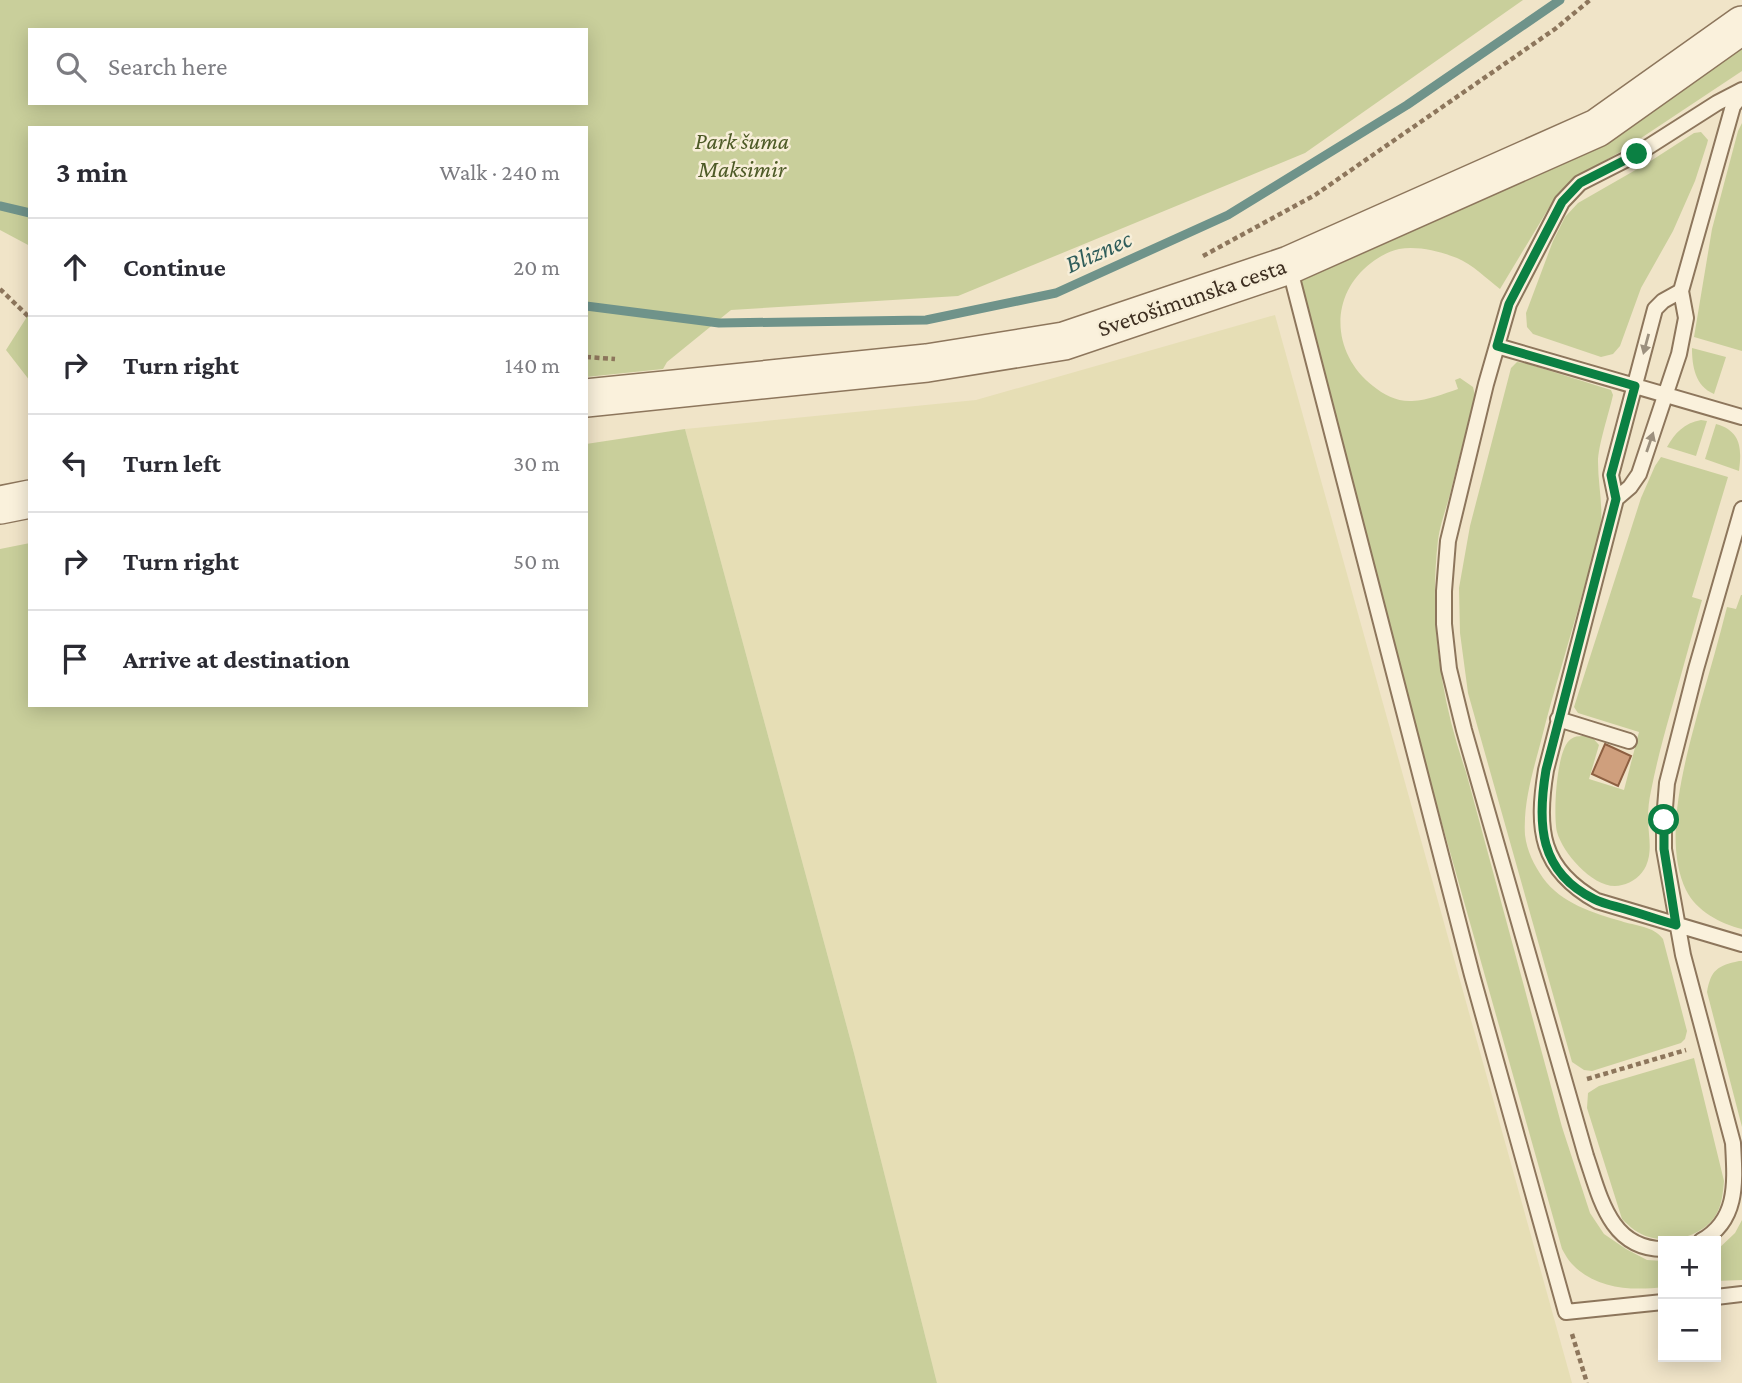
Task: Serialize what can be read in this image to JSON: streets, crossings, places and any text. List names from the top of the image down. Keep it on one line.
{"streets":{"street":["Svetošimunska cesta"]},"water":["Bliznec"],"parks":["Park šuma Maksimir"],"page":{"search":"Search here","heading":["3 min","Walk · 240 m"],"list":[["Continue","20 m"],["Turn right","140 m"],["Turn left","30 m"],["Turn right","50 m"],"Arrive at destination"],"map_buttons":["+","−"]}}
